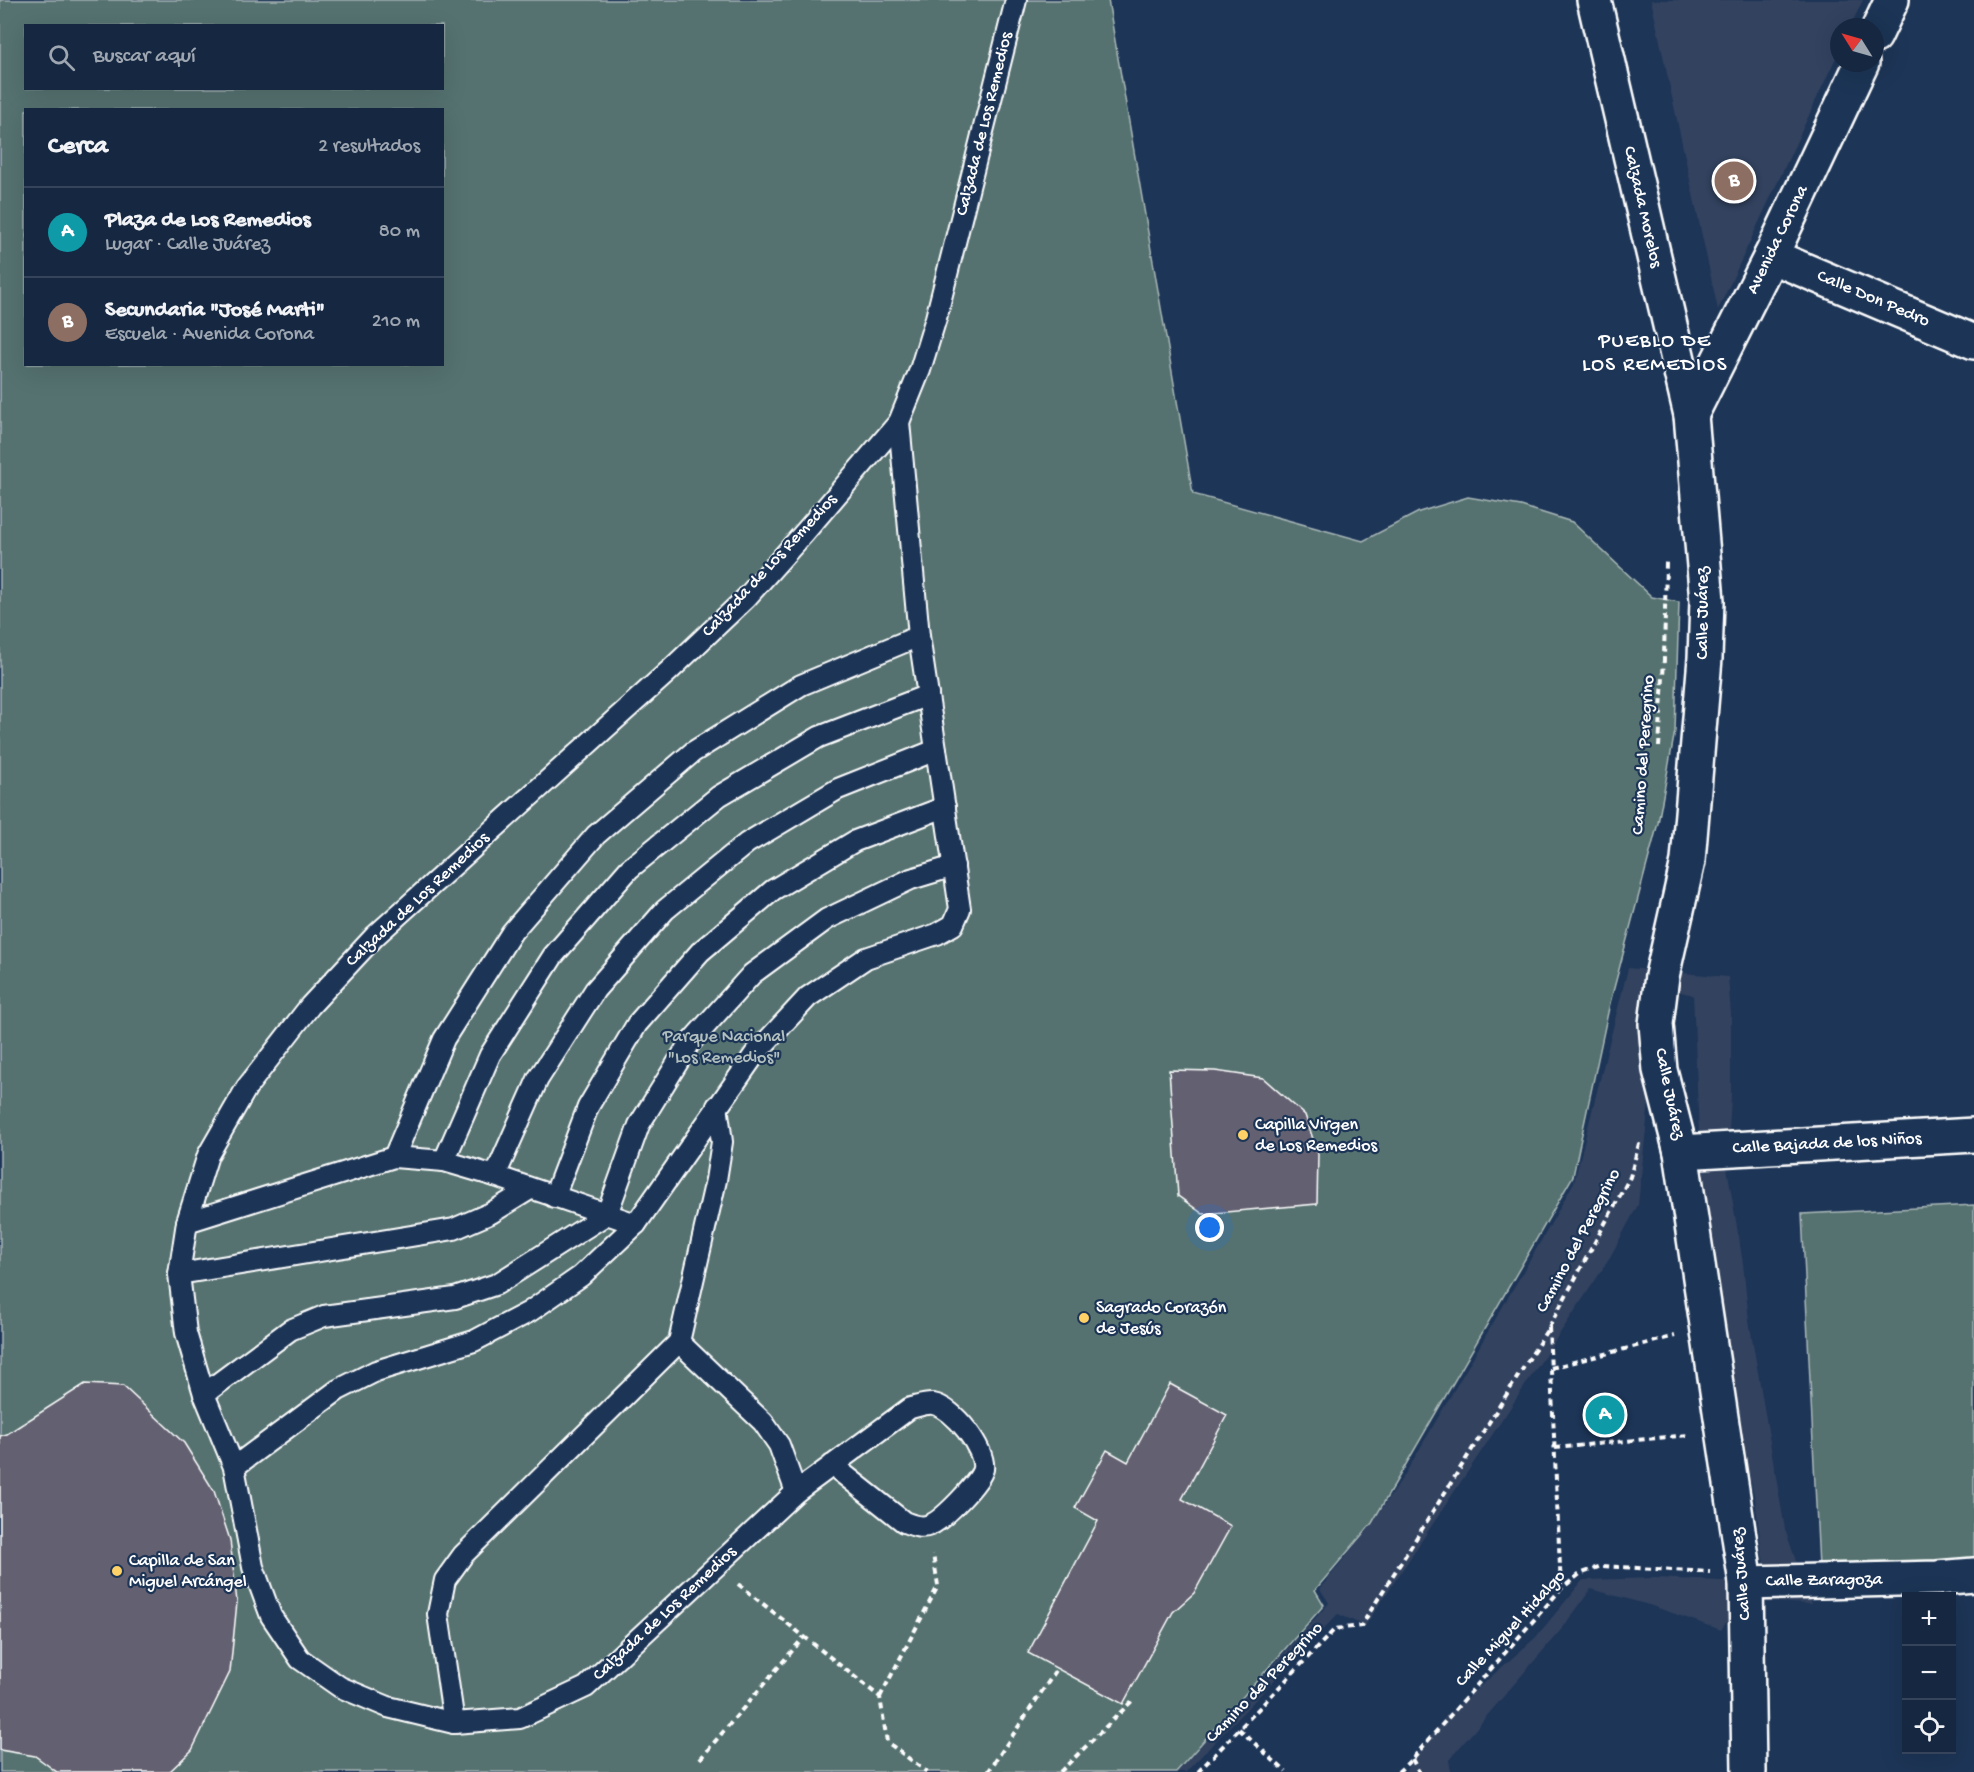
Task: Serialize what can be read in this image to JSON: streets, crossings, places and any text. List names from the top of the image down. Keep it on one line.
{"streets":{"main road":["Calzada Morelos","Avenida Corona","Calle Don Pedro","Calle Juárez","Calle Bajada de los Niños","Calle Zaragoza"],"lane":["Calzada de Los Remedios"],"path":["Camino del Peregrino","Calle Miguel Hidalgo"]},"crossings":[["Calzada Morelos","Avenida Corona"],["Calzada Morelos","Calle Juárez"],["Avenida Corona","Calle Don Pedro"],["Avenida Corona","Calle Juárez"],["Calle Juárez","Calle Bajada de los Niños"],["Calle Juárez","Calle Zaragoza"],["Calle Juárez","Calle Miguel Hidalgo"],["Calle Zaragoza","Calle Miguel Hidalgo"]],"districts":["PUEBLO DE LOS REMEDIOS"],"parks":["Parque Nacional \"Los Remedios\""],"places":["Capilla Virgen de Los Remedios","Sagrado Corazón de Jesús","Capilla de San Miguel Arcángel"],"north":"top left","page":{"search":"Buscar aquí","heading":["Cerca","2 resultados"],"pins":["B","A"],"list":[{"mark":"A","name":"Plaza de Los Remedios","note":"Lugar · Calle Juárez","value":"80 m"},{"mark":"B","name":"Secundaria \"José Marti\"","note":"Escuela · Avenida Corona","value":"210 m"}],"map_buttons":["+","−"]}}
